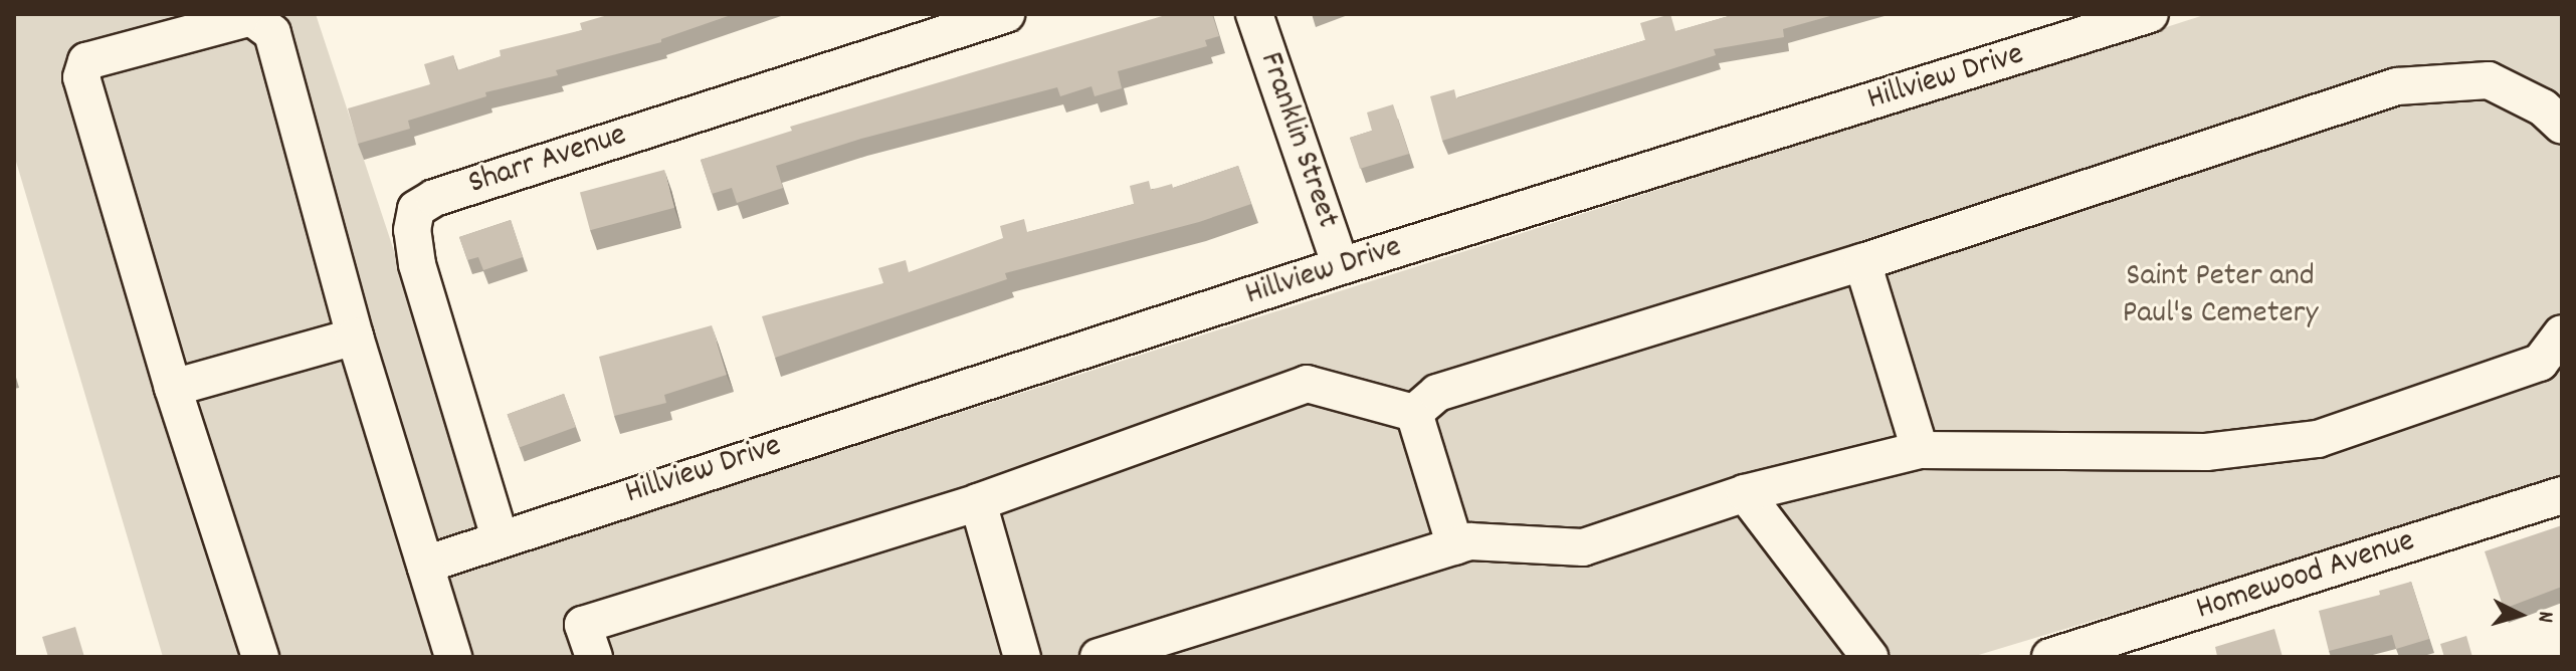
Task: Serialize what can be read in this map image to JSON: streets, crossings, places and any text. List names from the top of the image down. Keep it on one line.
{"streets":{"street":["Hillview Drive","Franklin Street","Sharr Avenue","Homewood Avenue"]},"crossings":[["Hillview Drive","Franklin Street"],["Hillview Drive","Sharr Avenue"]],"parks":["Saint Peter and Paul's Cemetery"],"north":"right"}
